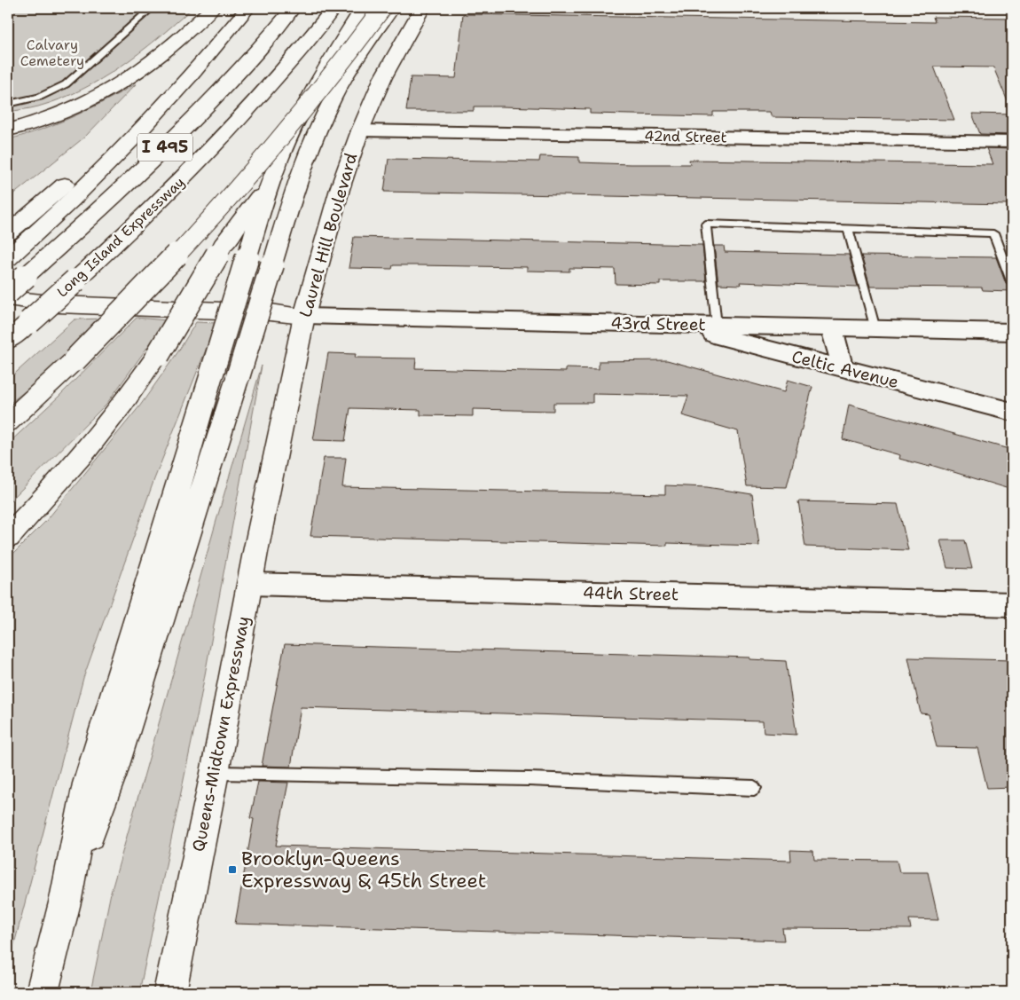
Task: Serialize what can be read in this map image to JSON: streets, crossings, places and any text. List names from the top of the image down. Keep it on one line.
{"streets":{"main road":["I 495","Laurel Hill Boulevard","Long Island Expressway","Queens-Midtown Expressway"],"street":["42nd Street","43rd Street","Celtic Avenue","44th Street"]},"crossings":[["42nd Street","Laurel Hill Boulevard"],["Laurel Hill Boulevard","43rd Street"],["Laurel Hill Boulevard","Queens-Midtown Expressway"],["43rd Street","Celtic Avenue"],["44th Street","Queens-Midtown Expressway"]],"parks":["Calvary Cemetery"],"places":{"transit":["Brooklyn-Queens Expressway & 45th Street"]}}
